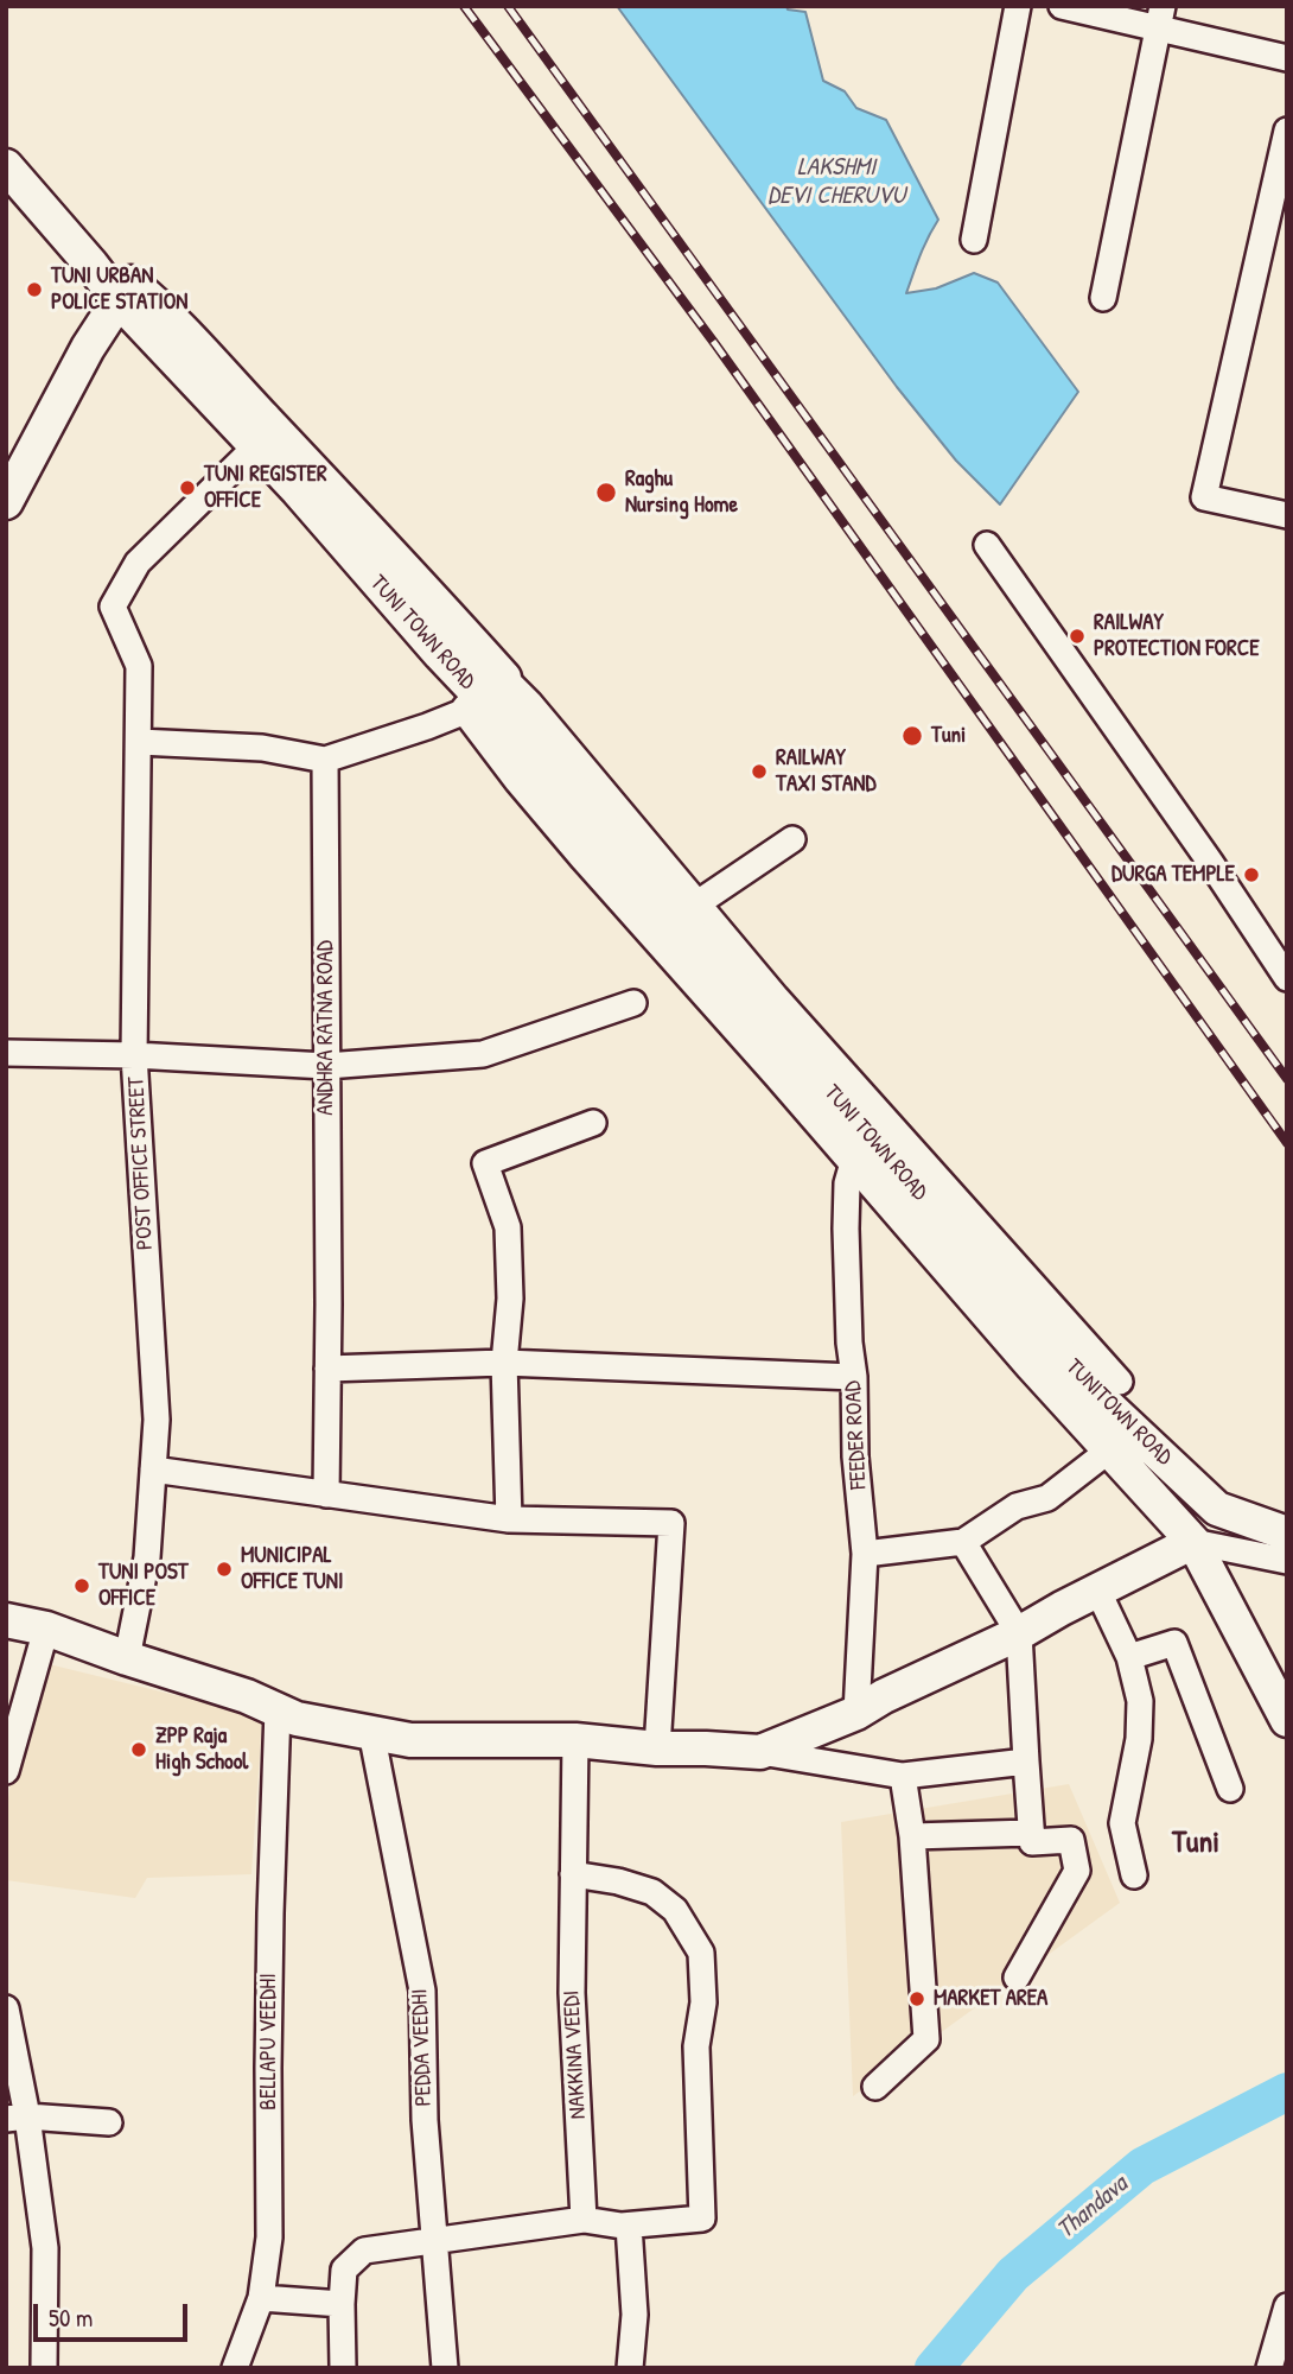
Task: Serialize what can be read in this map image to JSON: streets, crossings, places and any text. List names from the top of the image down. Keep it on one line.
{"streets":{"street":["TUNI TOWN ROAD","ANDHRA RATNA ROAD","POST OFFICE STREET","TUNITOWN ROAD","FEEDER ROAD","BELLAPU VEEDHI","PEDDA VEEDHI","NAKKINA VEEDI"]},"crossings":[["TUNI TOWN ROAD","POST OFFICE STREET"],["TUNI TOWN ROAD","TUNITOWN ROAD"]],"districts":["Tuni"],"water":["LAKSHMI DEVI CHERUVU","Thandava"],"places":["TUNI URBAN POLICE STATION","TUNI REGISTER OFFICE","Raghu Nursing Home","RAILWAY PROTECTION FORCE","Tuni","RAILWAY TAXI STAND","DURGA TEMPLE","MUNICIPAL OFFICE TUNI","TUNI POST OFFICE","ZPP Raja High School","MARKET AREA"],"scale_bar":"50 m"}
